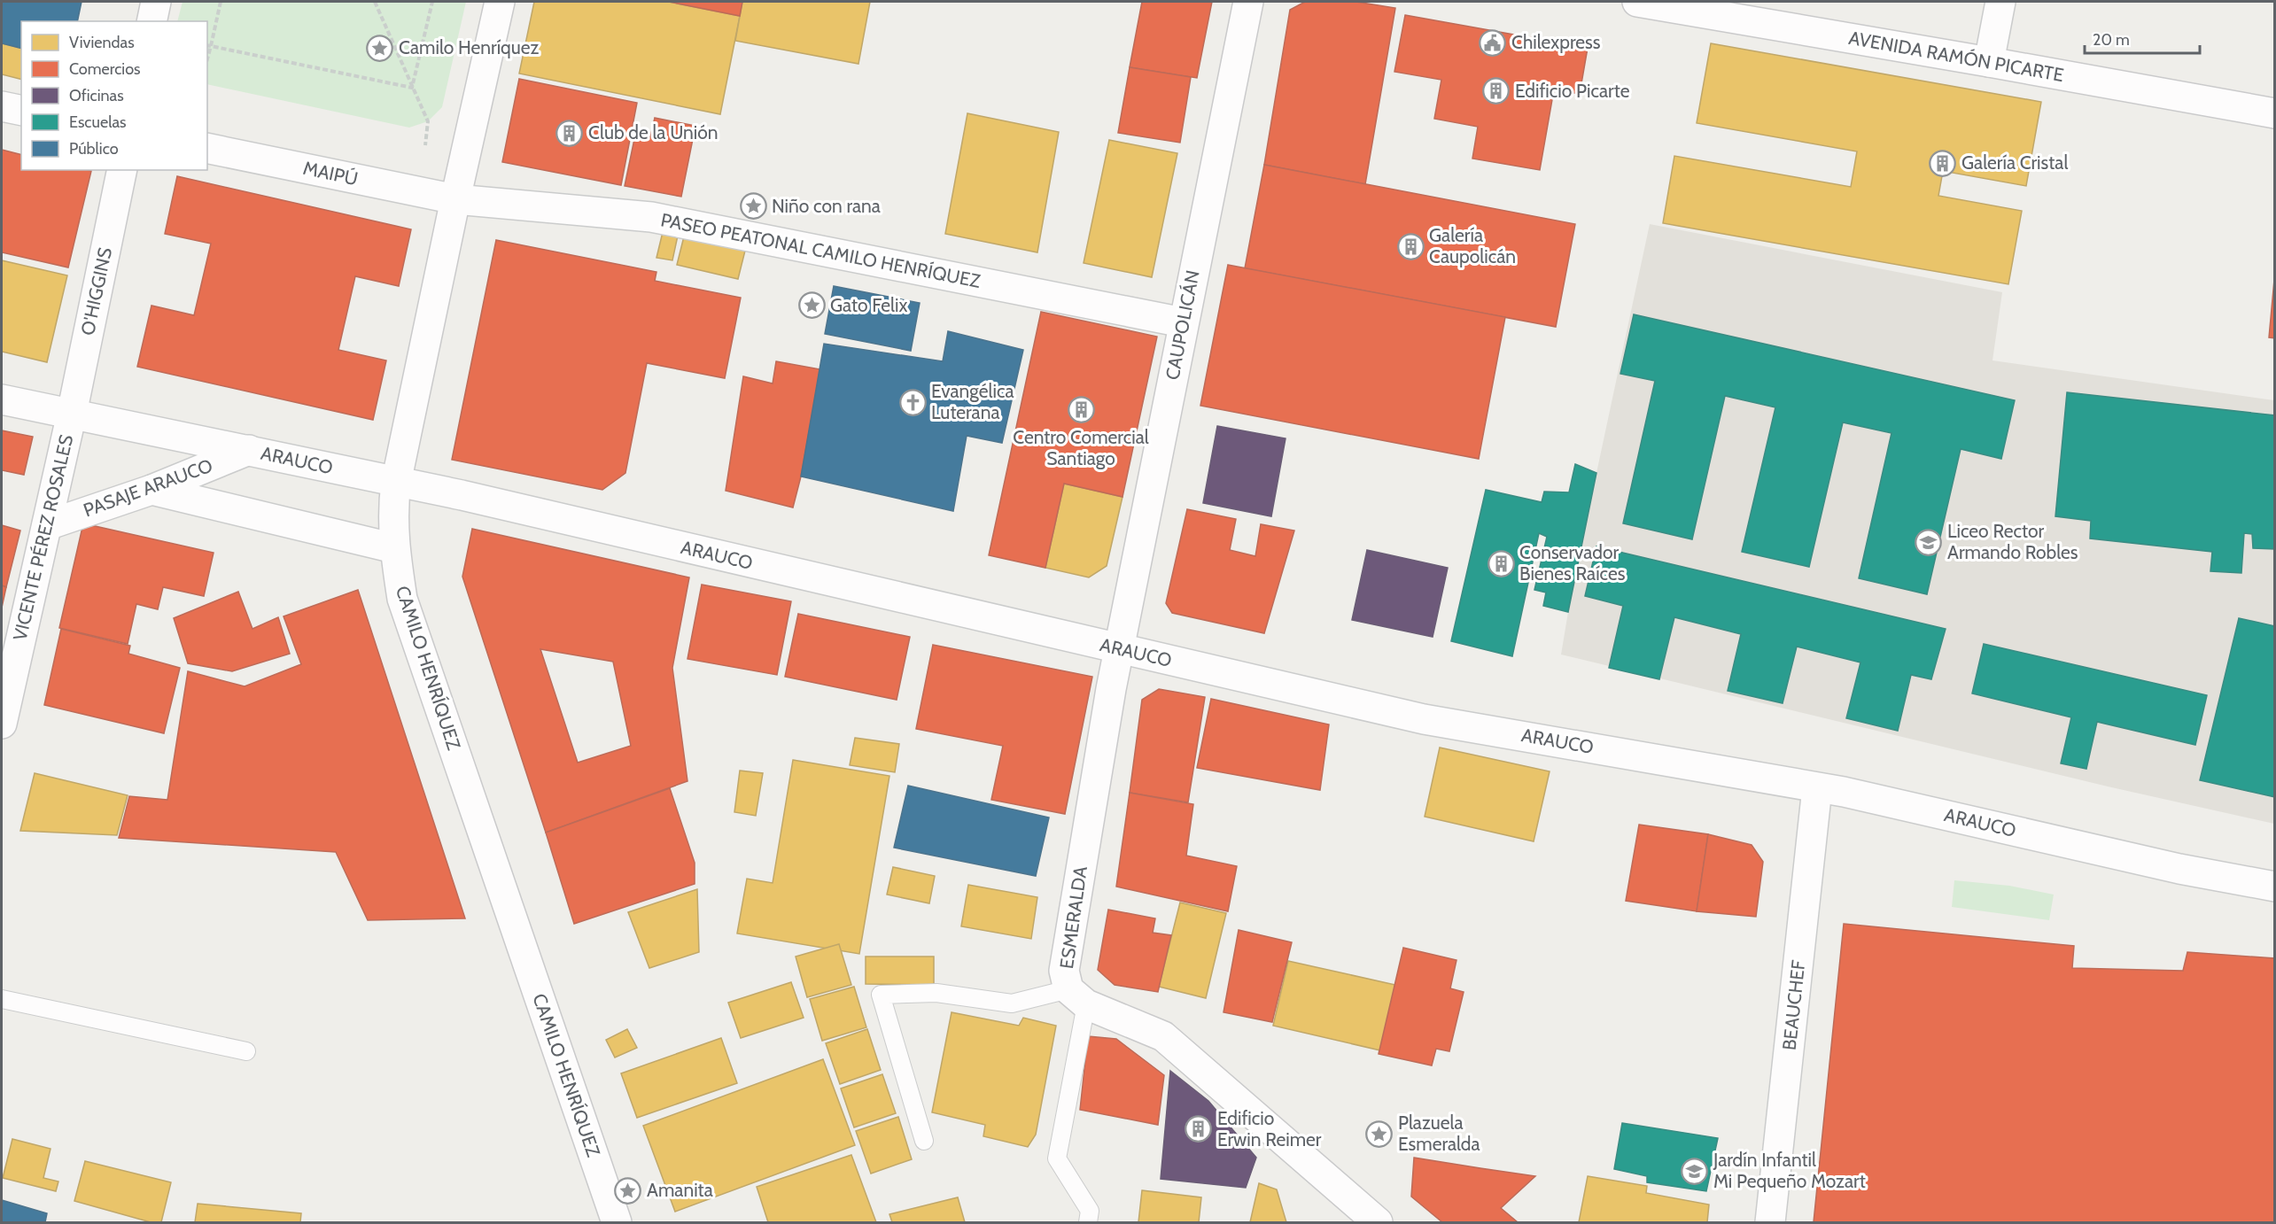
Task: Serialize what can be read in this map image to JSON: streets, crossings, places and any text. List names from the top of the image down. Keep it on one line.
{"streets":{"street":["AVENIDA RAMÓN PICARTE","MAIPÚ","PASEO PEATONAL CAMILO HENRÍQUEZ","O'HIGGINS","CAUPOLICÁN","ARAUCO","PASAJE ARAUCO","VICENTE PÉREZ ROSALES","CAMILO HENRÍQUEZ","ESMERALDA","BEAUCHEF"]},"crossings":[["MAIPÚ","PASEO PEATONAL CAMILO HENRÍQUEZ"],["MAIPÚ","CAMILO HENRÍQUEZ"],["PASEO PEATONAL CAMILO HENRÍQUEZ","CAUPOLICÁN"],["PASEO PEATONAL CAMILO HENRÍQUEZ","CAMILO HENRÍQUEZ"],["O'HIGGINS","ARAUCO"],["O'HIGGINS","VICENTE PÉREZ ROSALES"],["CAUPOLICÁN","ARAUCO"],["CAUPOLICÁN","ESMERALDA"],["ARAUCO","PASAJE ARAUCO"],["ARAUCO","VICENTE PÉREZ ROSALES"],["ARAUCO","CAMILO HENRÍQUEZ"],["ARAUCO","ESMERALDA"],["ARAUCO","BEAUCHEF"],["PASAJE ARAUCO","VICENTE PÉREZ ROSALES"]],"places":{"public building":["Chilexpress"],"place":["Camilo Henríquez","Niño con rana","Gato Felix","Plazuela Esmeralda","Amanita"],"building":["Edificio Picarte","Club de la Unión","Galería Cristal","Galería Caupolicán","Centro Comercial Santiago","Conservador Bienes Raíces","Edificio Erwin Reimer"],"church":["Evangélica Luterana"],"school or university":["Liceo Rector Armando Robles","Jardín Infantil Mi Pequeño Mozart"]},"legend":["Viviendas","Comercios","Oficinas","Escuelas","Público"],"scale_bar":"20 m"}
